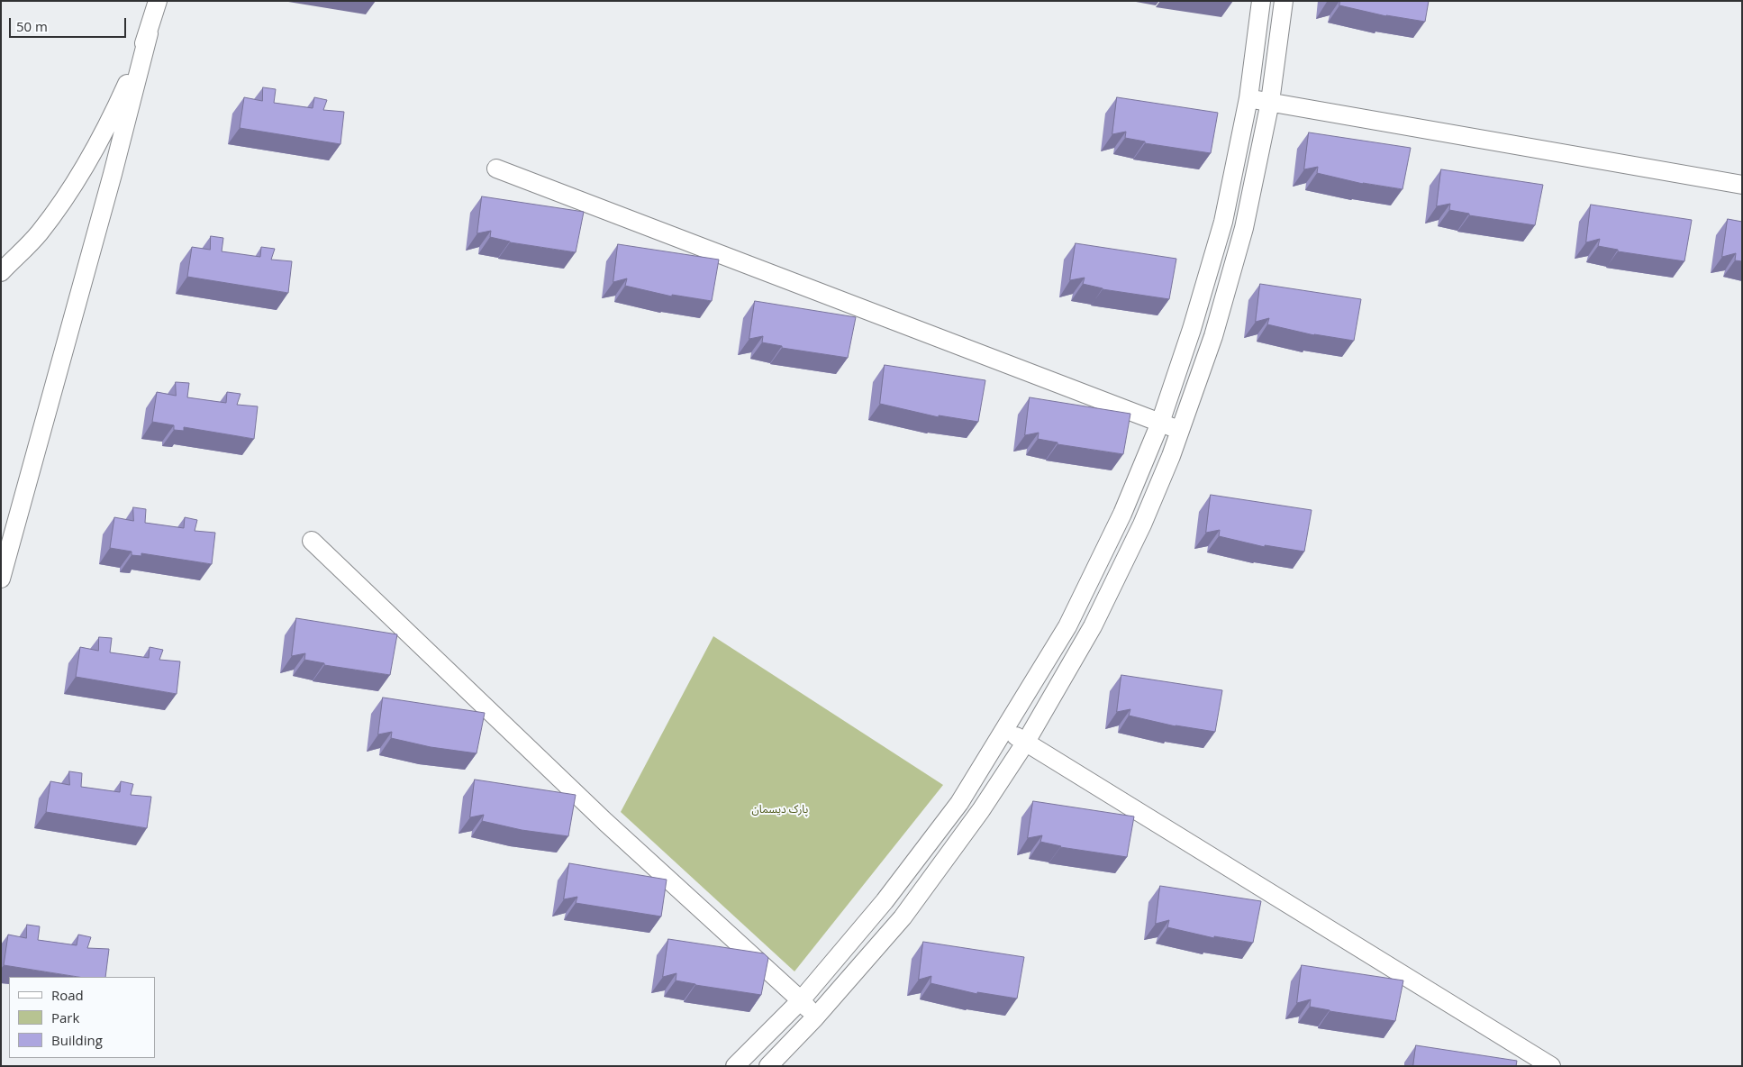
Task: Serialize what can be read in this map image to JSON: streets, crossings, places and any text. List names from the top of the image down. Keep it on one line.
{"parks":["پارک دیسمان"],"legend":["Road","Park","Building"],"scale_bar":"50 m"}
